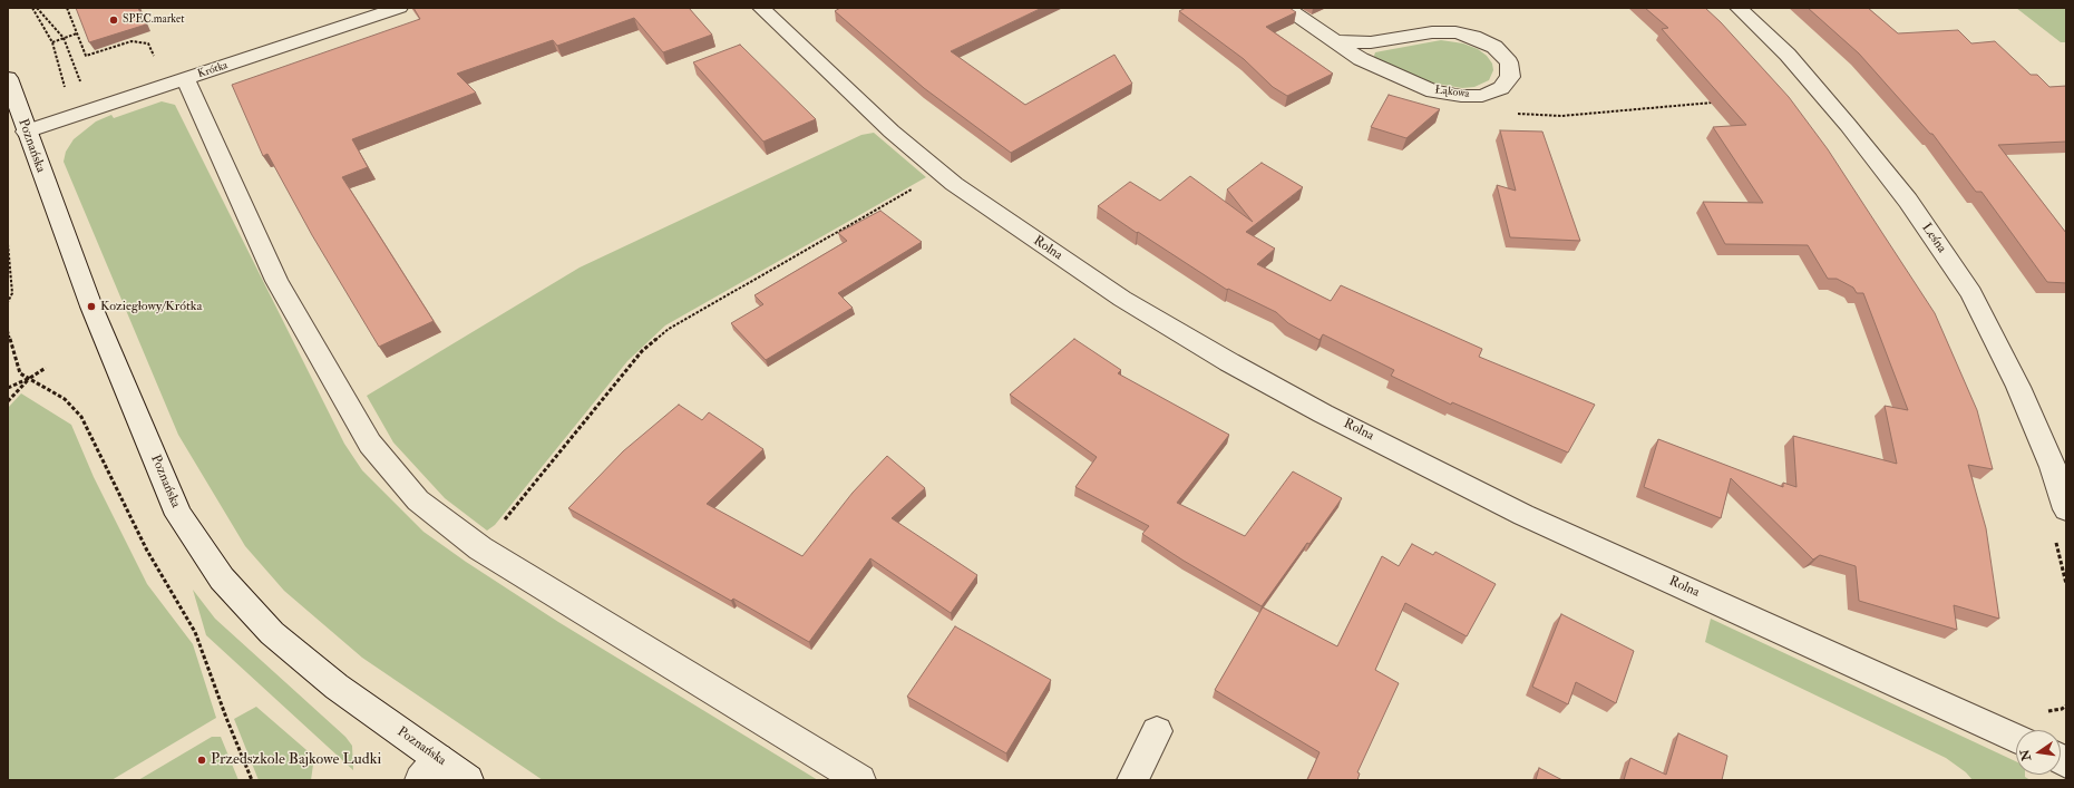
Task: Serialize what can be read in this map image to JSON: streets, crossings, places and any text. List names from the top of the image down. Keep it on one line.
{"streets":{"street":["Krótka","Łąkowa","Poznańska","Leśna","Rolna"]},"crossings":[["Krótka","Poznańska"]],"places":["SPEC.market","Koziegłowy/Krótka","Przedszkole Bajkowe Ludki"],"north":"left"}
